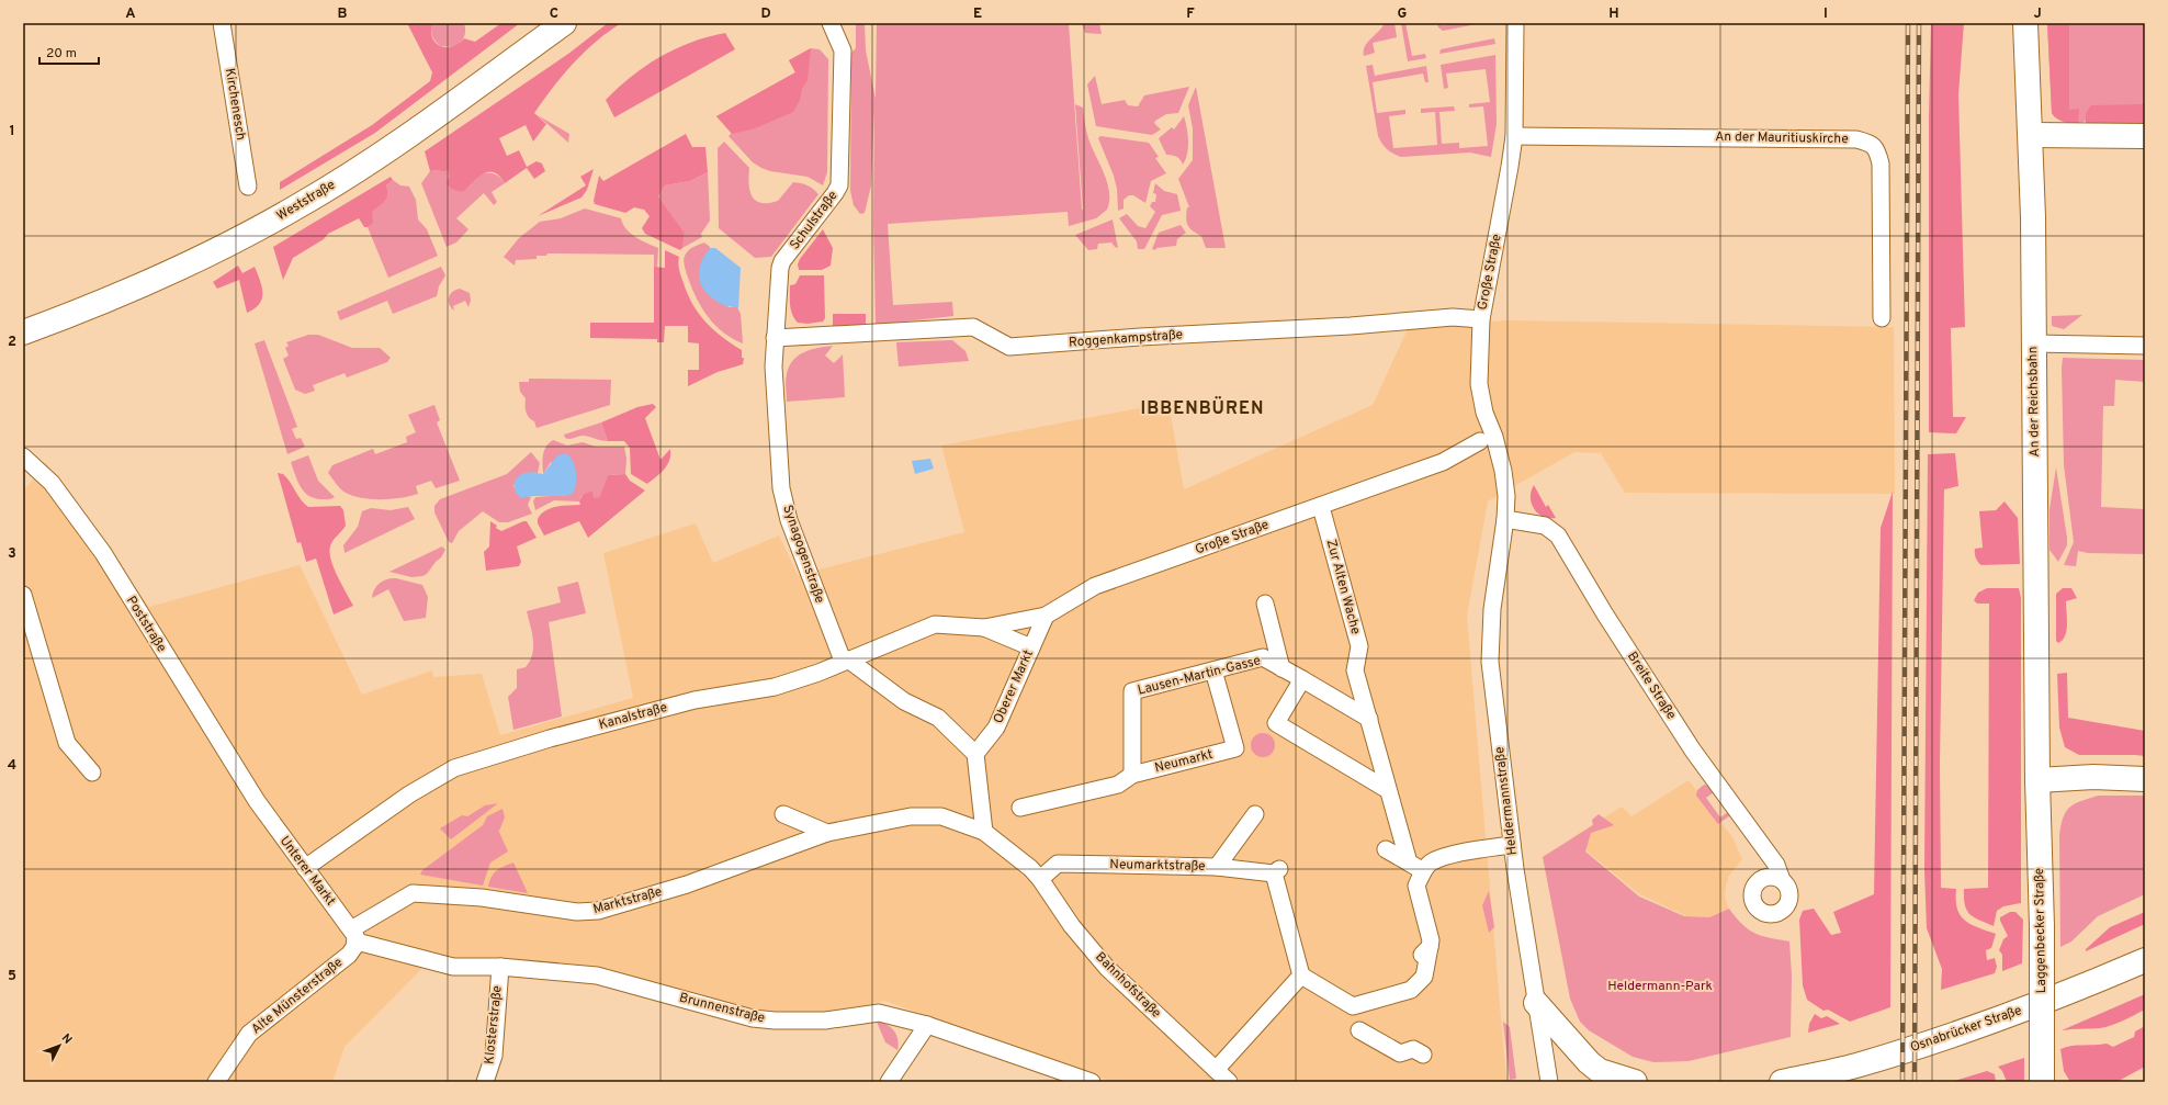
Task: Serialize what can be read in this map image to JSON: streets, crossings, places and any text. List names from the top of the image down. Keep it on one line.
{"streets":{"street":["Kirchenesch","An der Mauritiuskirche","Weststraße","Schulstraße","Große Straße","Roggenkampstraße","An der Reichsbahn","Synagogenstraße","Zur Alten Wache","Poststraße","Lausen-Martin-Gasse","Breite Straße","Oberer Markt","Kanalstraße","Neumarkt","Heldermannstraße","Neumarktstraße","Unterer Markt","Marktstraße","Laggenbecker Straße","Bahnhofstraße","Alte Münsterstraße","Brunnenstraße","Klosterstraße","Osnabrücker Straße"]},"crossings":[["An der Mauritiuskirche","Große Straße"],["Schulstraße","Roggenkampstraße"],["Schulstraße","Synagogenstraße"],["Große Straße","Roggenkampstraße"],["Große Straße","Zur Alten Wache"],["Große Straße","Breite Straße"],["Große Straße","Oberer Markt"],["Große Straße","Kanalstraße"],["Große Straße","Heldermannstraße"],["Roggenkampstraße","Synagogenstraße"],["An der Reichsbahn","Laggenbecker Straße"],["Synagogenstraße","Kanalstraße"],["Zur Alten Wache","Lausen-Martin-Gasse"],["Poststraße","Unterer Markt"],["Lausen-Martin-Gasse","Neumarkt"],["Breite Straße","Heldermannstraße"],["Kanalstraße","Unterer Markt"],["Neumarktstraße","Bahnhofstraße"],["Unterer Markt","Marktstraße"],["Unterer Markt","Alte Münsterstraße"],["Unterer Markt","Brunnenstraße"],["Marktstraße","Alte Münsterstraße"],["Marktstraße","Brunnenstraße"],["Alte Münsterstraße","Brunnenstraße"],["Brunnenstraße","Klosterstraße"]],"districts":["IBBENBÜREN"],"parks":["Heldermann-Park"],"scale_bar":"20 m","north":"top right","grid":{"columns":["A","B","C","D","E","F","G","H","I","J"],"rows":["1","2","3","4","5"]}}
